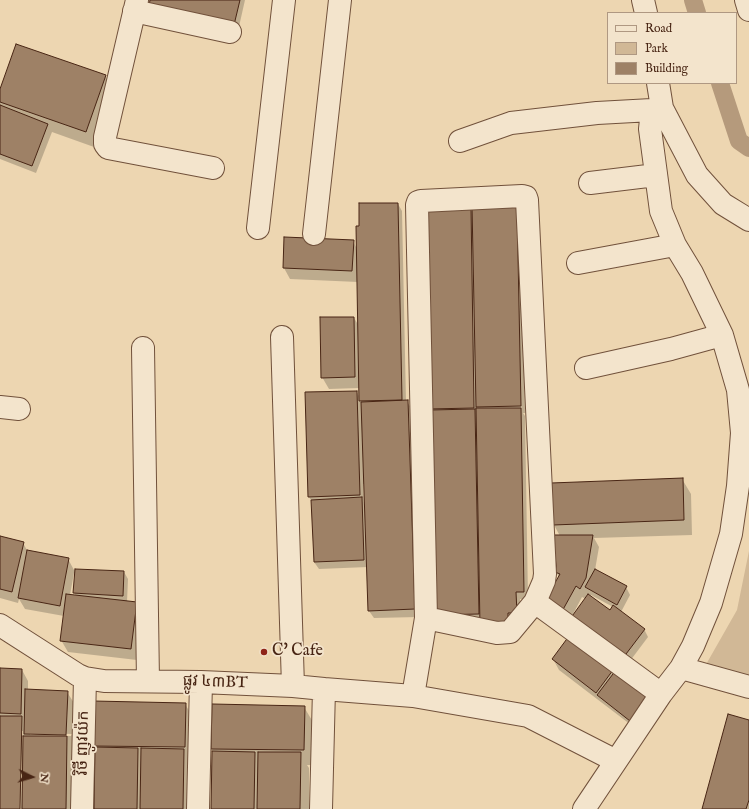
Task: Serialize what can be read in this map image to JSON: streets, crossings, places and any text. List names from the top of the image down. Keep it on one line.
{"streets":{"street":["ផ្លូវ ៤៣BT","វិថី ញូវយ៉ក"]},"crossings":[["ផ្លូវ ៤៣BT","វិថី ញូវយ៉ក"]],"places":["C' Cafe"],"legend":["Road","Park","Building"],"north":"right"}
